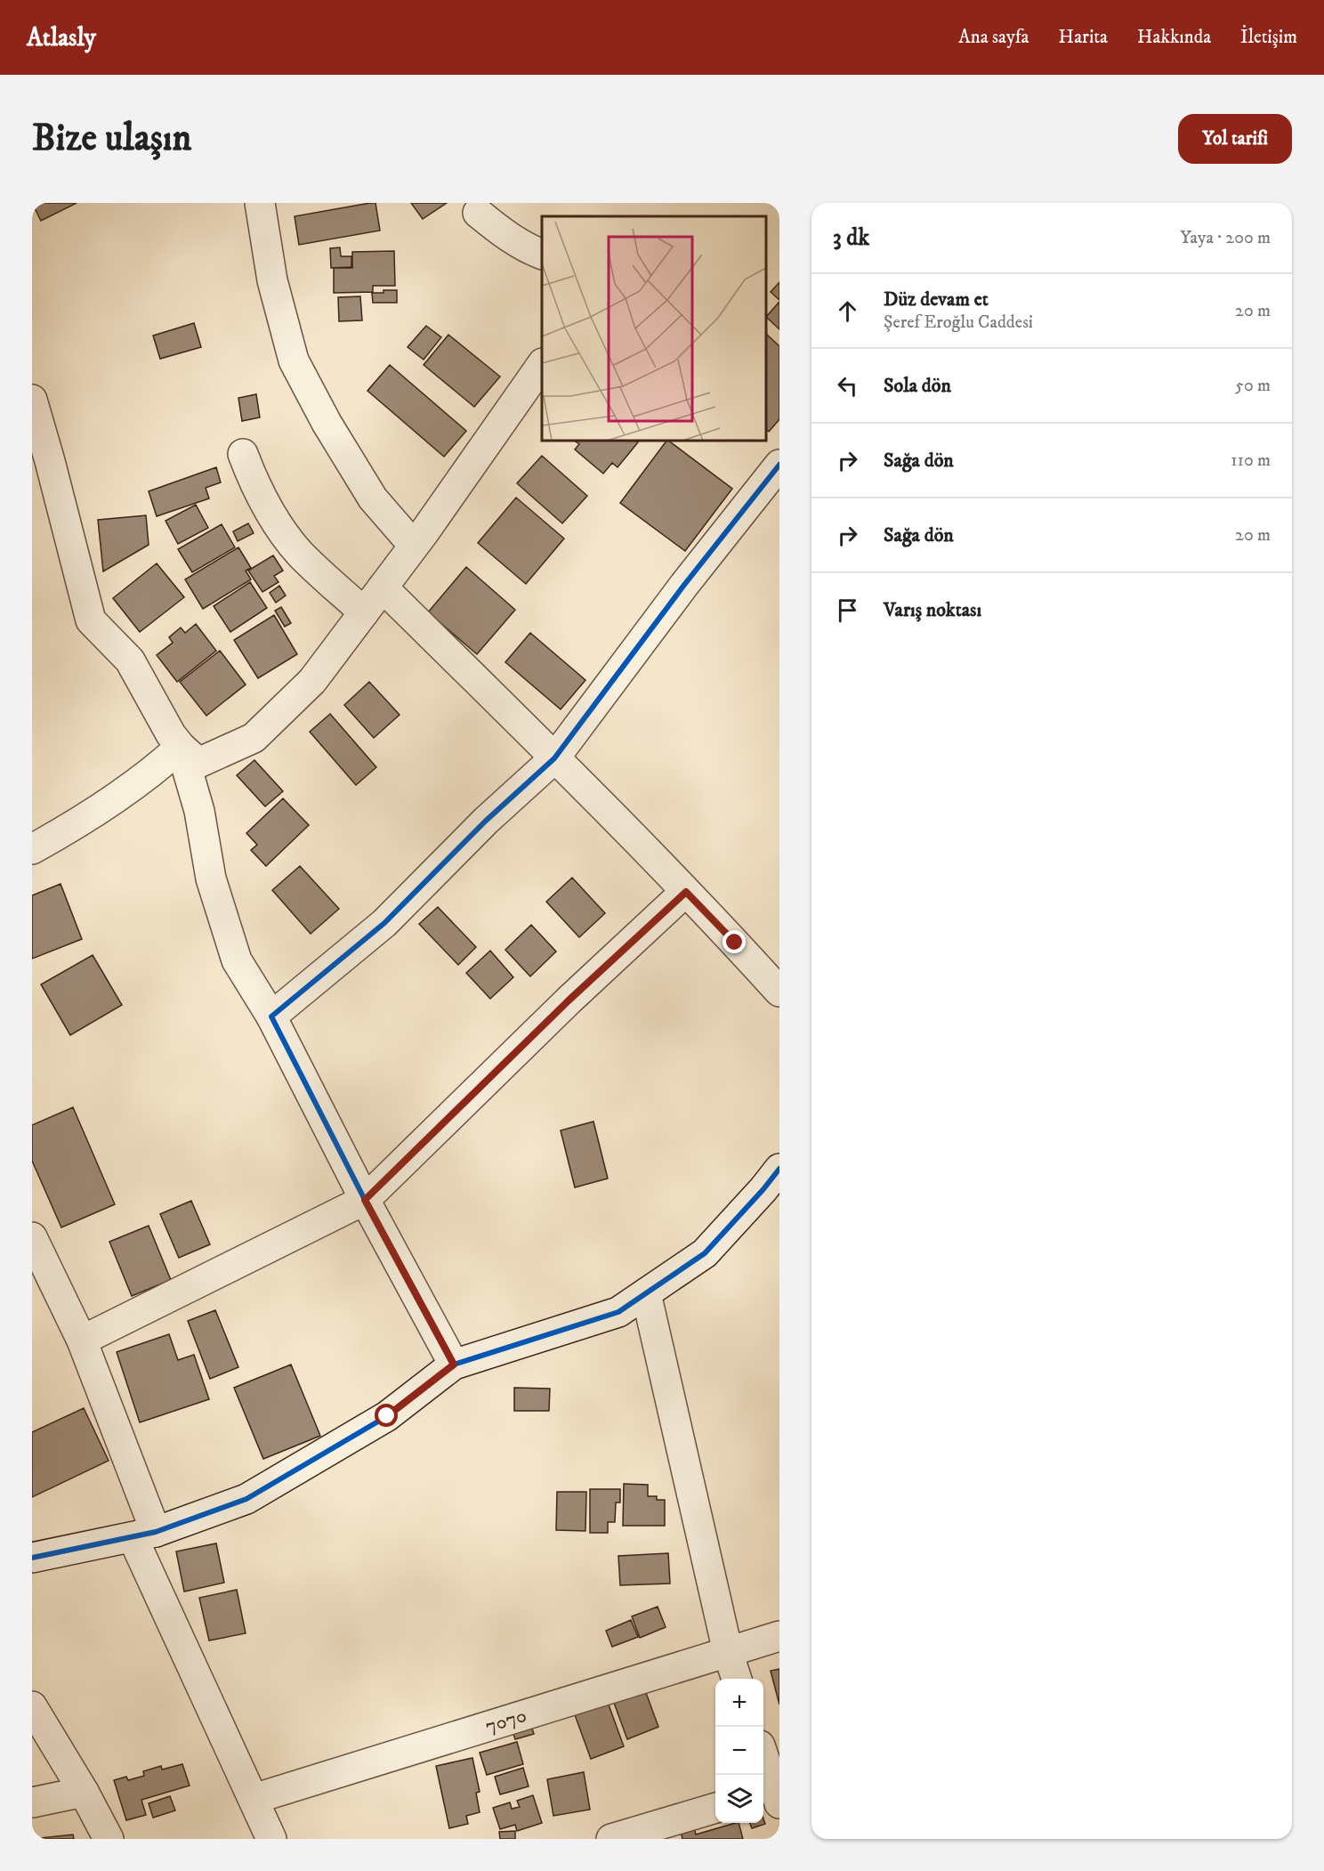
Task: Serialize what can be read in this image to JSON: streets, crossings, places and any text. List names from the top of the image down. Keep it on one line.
{"streets":{"street":["7070"]},"page":{"header":"Atlasly","nav":["Ana sayfa","Harita","Hakkında","İletişim"],"buttons":"Yol tarifi","title":"Bize ulaşın","heading":["3 dk","Yaya · 200 m"],"list":[["Düz devam et","Şeref Eroğlu Caddesi","20 m"],["Sola dön","50 m"],["Sağa dön","110 m"],["Sağa dön","20 m"],"Varış noktası"],"map_buttons":["+","−"]}}
